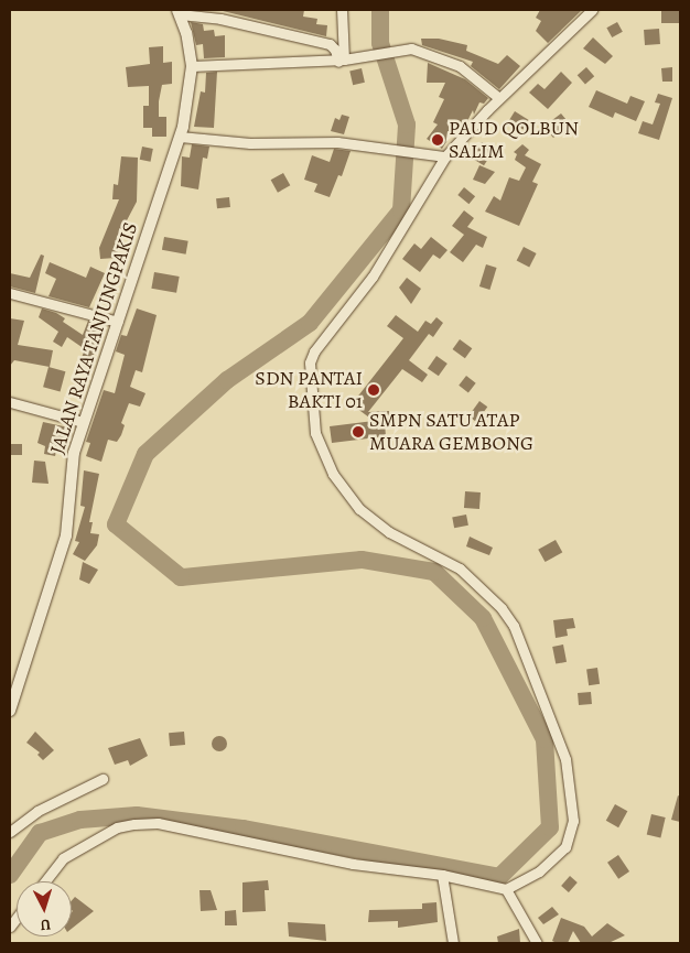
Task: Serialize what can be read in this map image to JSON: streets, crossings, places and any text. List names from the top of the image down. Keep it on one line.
{"streets":{"street":["JALAN RAYA TANJUNGPAKIS"]},"places":["PAUD QOLBUN SALIM","SDN PANTAI BAKTI 01","SMPN SATU ATAP MUARA GEMBONG"],"north":"bottom"}
